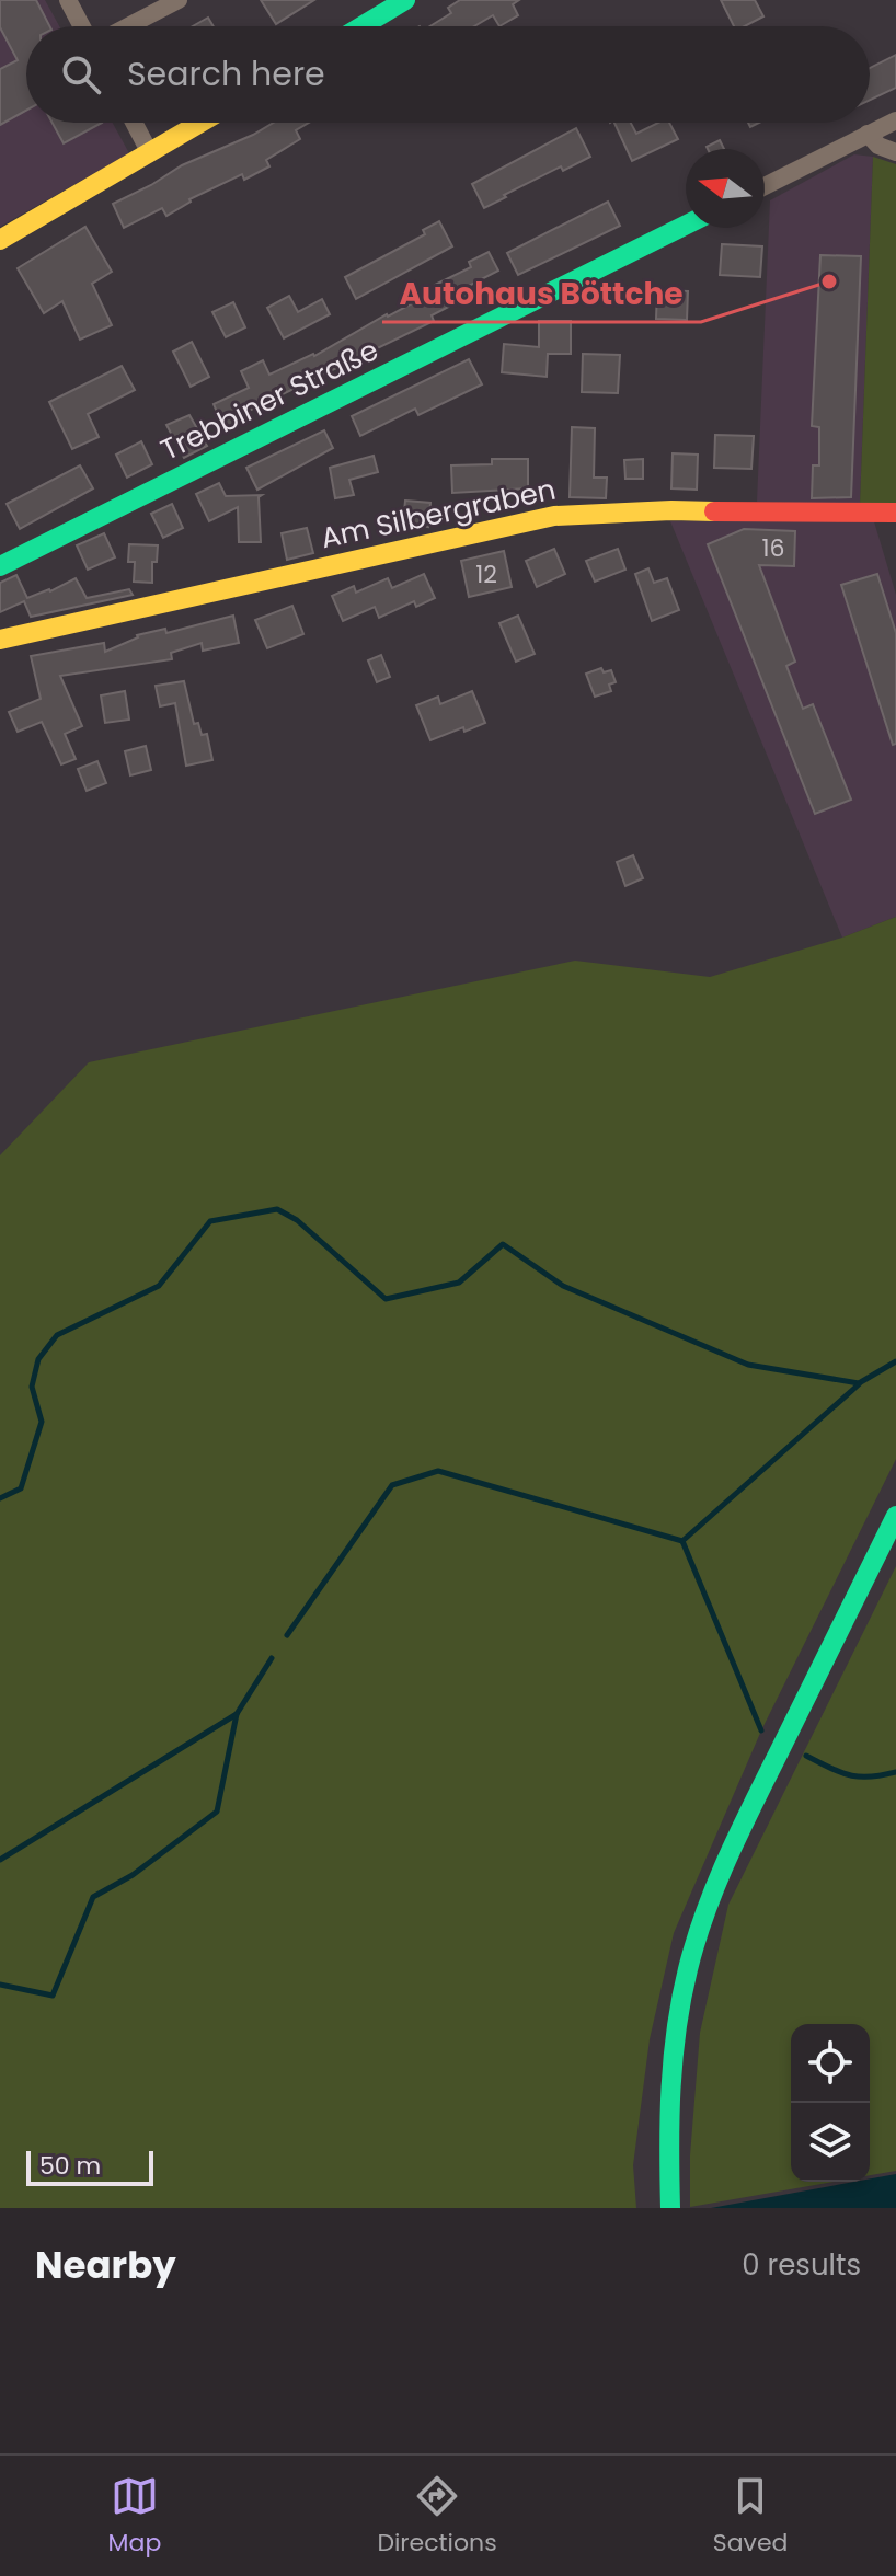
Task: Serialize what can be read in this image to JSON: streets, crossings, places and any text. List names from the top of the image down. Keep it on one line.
{"streets":{"street":["Trebbiner Straße","Am Silbergraben"]},"places":["Autohaus Böttche"],"house_numbers":["16","12"],"scale_bar":"50 m","north":"left","page":{"search":"Search here","scale":"50 m","heading":["Nearby","0 results"],"nav":["Map","Directions","Saved"]}}
